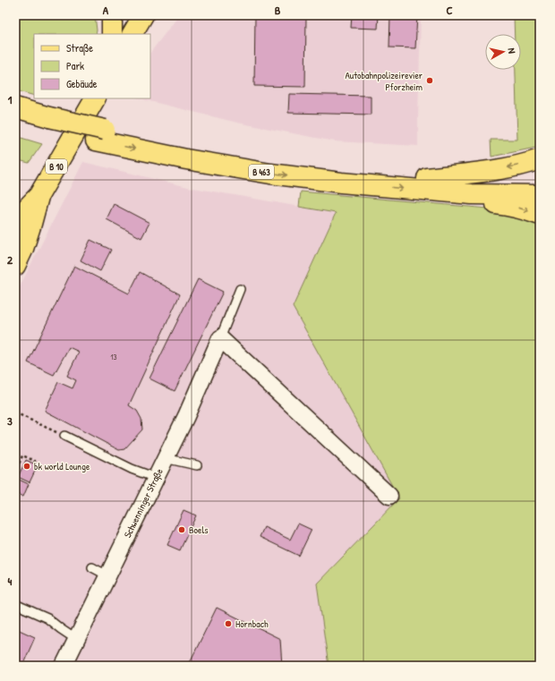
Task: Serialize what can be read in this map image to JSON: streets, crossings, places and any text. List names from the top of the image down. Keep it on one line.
{"streets":{"main road":["B 10","B 463"],"street":["Schwenninger Straße"]},"places":["Autobahnpolizeirevier Pforzheim","bk world Lounge","Boels","Hornbach"],"house_numbers":["13"],"legend":["Straße","Park","Gebäude"],"north":"right","grid":{"columns":["A","B","C"],"rows":["1","2","3","4"]}}
